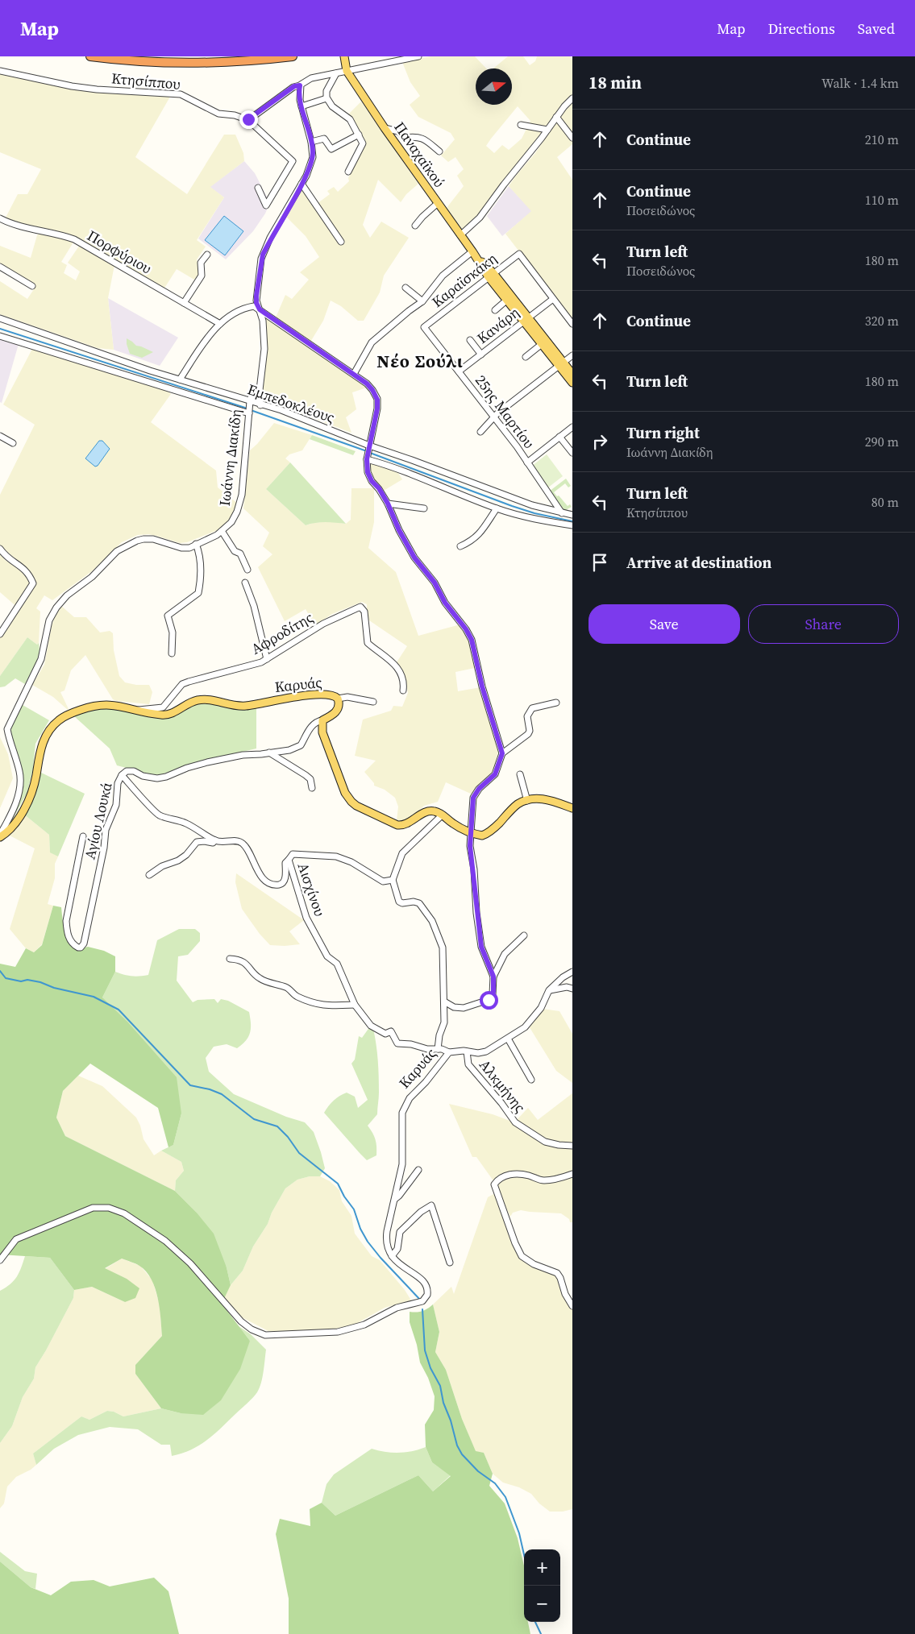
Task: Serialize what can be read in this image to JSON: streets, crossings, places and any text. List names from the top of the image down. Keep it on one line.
{"streets":{"main road":["Παναχαϊκού","Καρυάς"],"street":["Κτησίππου","Πορφύριου","Καραϊσκάκη","Κανάρη","Εμπεδοκλέους","25ης Μαρτίου","Ιωάννη Διακίδη","Αφροδίτης","Αγίου Λουκά","Αισχίνου","Αλκμήνης"]},"crossings":[["Παναχαϊκού","Καραϊσκάκη"],["Παναχαϊκού","Κανάρη"],["Καραϊσκάκη","Κανάρη"],["Καραϊσκάκη","25ης Μαρτίου"],["Κανάρη","25ης Μαρτίου"],["Εμπεδοκλέους","25ης Μαρτίου"],["Εμπεδοκλέους","Ιωάννη Διακίδη"],["Ιωάννη Διακίδη","Καρυάς"],["Αφροδίτης","Καρυάς"],["Καρυάς","Αγίου Λουκά"],["Καρυάς","Αλκμήνης"]],"districts":["Νέο Σούλι"],"north":"right","page":{"header":"Map","nav":["Map","Directions","Saved"],"heading":["18 min","Walk · 1.4 km"],"list":[["Continue","210 m"],["Continue","Ποσειδώνος","110 m"],["Turn left","Ποσειδώνος","180 m"],["Continue","320 m"],["Turn left","180 m"],["Turn right","Ιωάννη Διακίδη","290 m"],["Turn left","Κτησίππου","80 m"],"Arrive at destination"],"buttons":["Save","Share"],"map_buttons":["+","−"]}}
